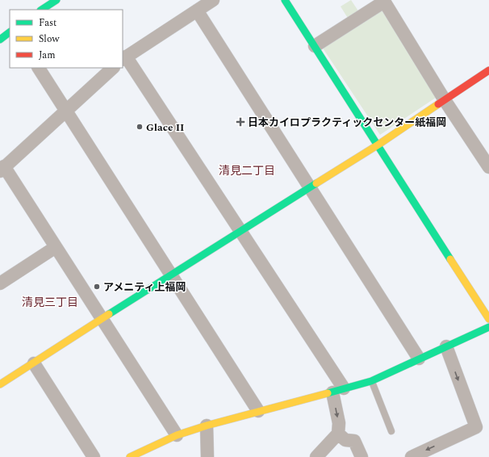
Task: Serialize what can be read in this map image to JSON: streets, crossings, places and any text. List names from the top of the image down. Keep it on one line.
{"districts":["清見二丁目","清見三丁目"],"places":{"health":["日本カイロプラクティックセンター紙福岡"],"other":["Glace II","アメニティ上福岡"]},"legend":["Fast","Slow","Jam"]}
